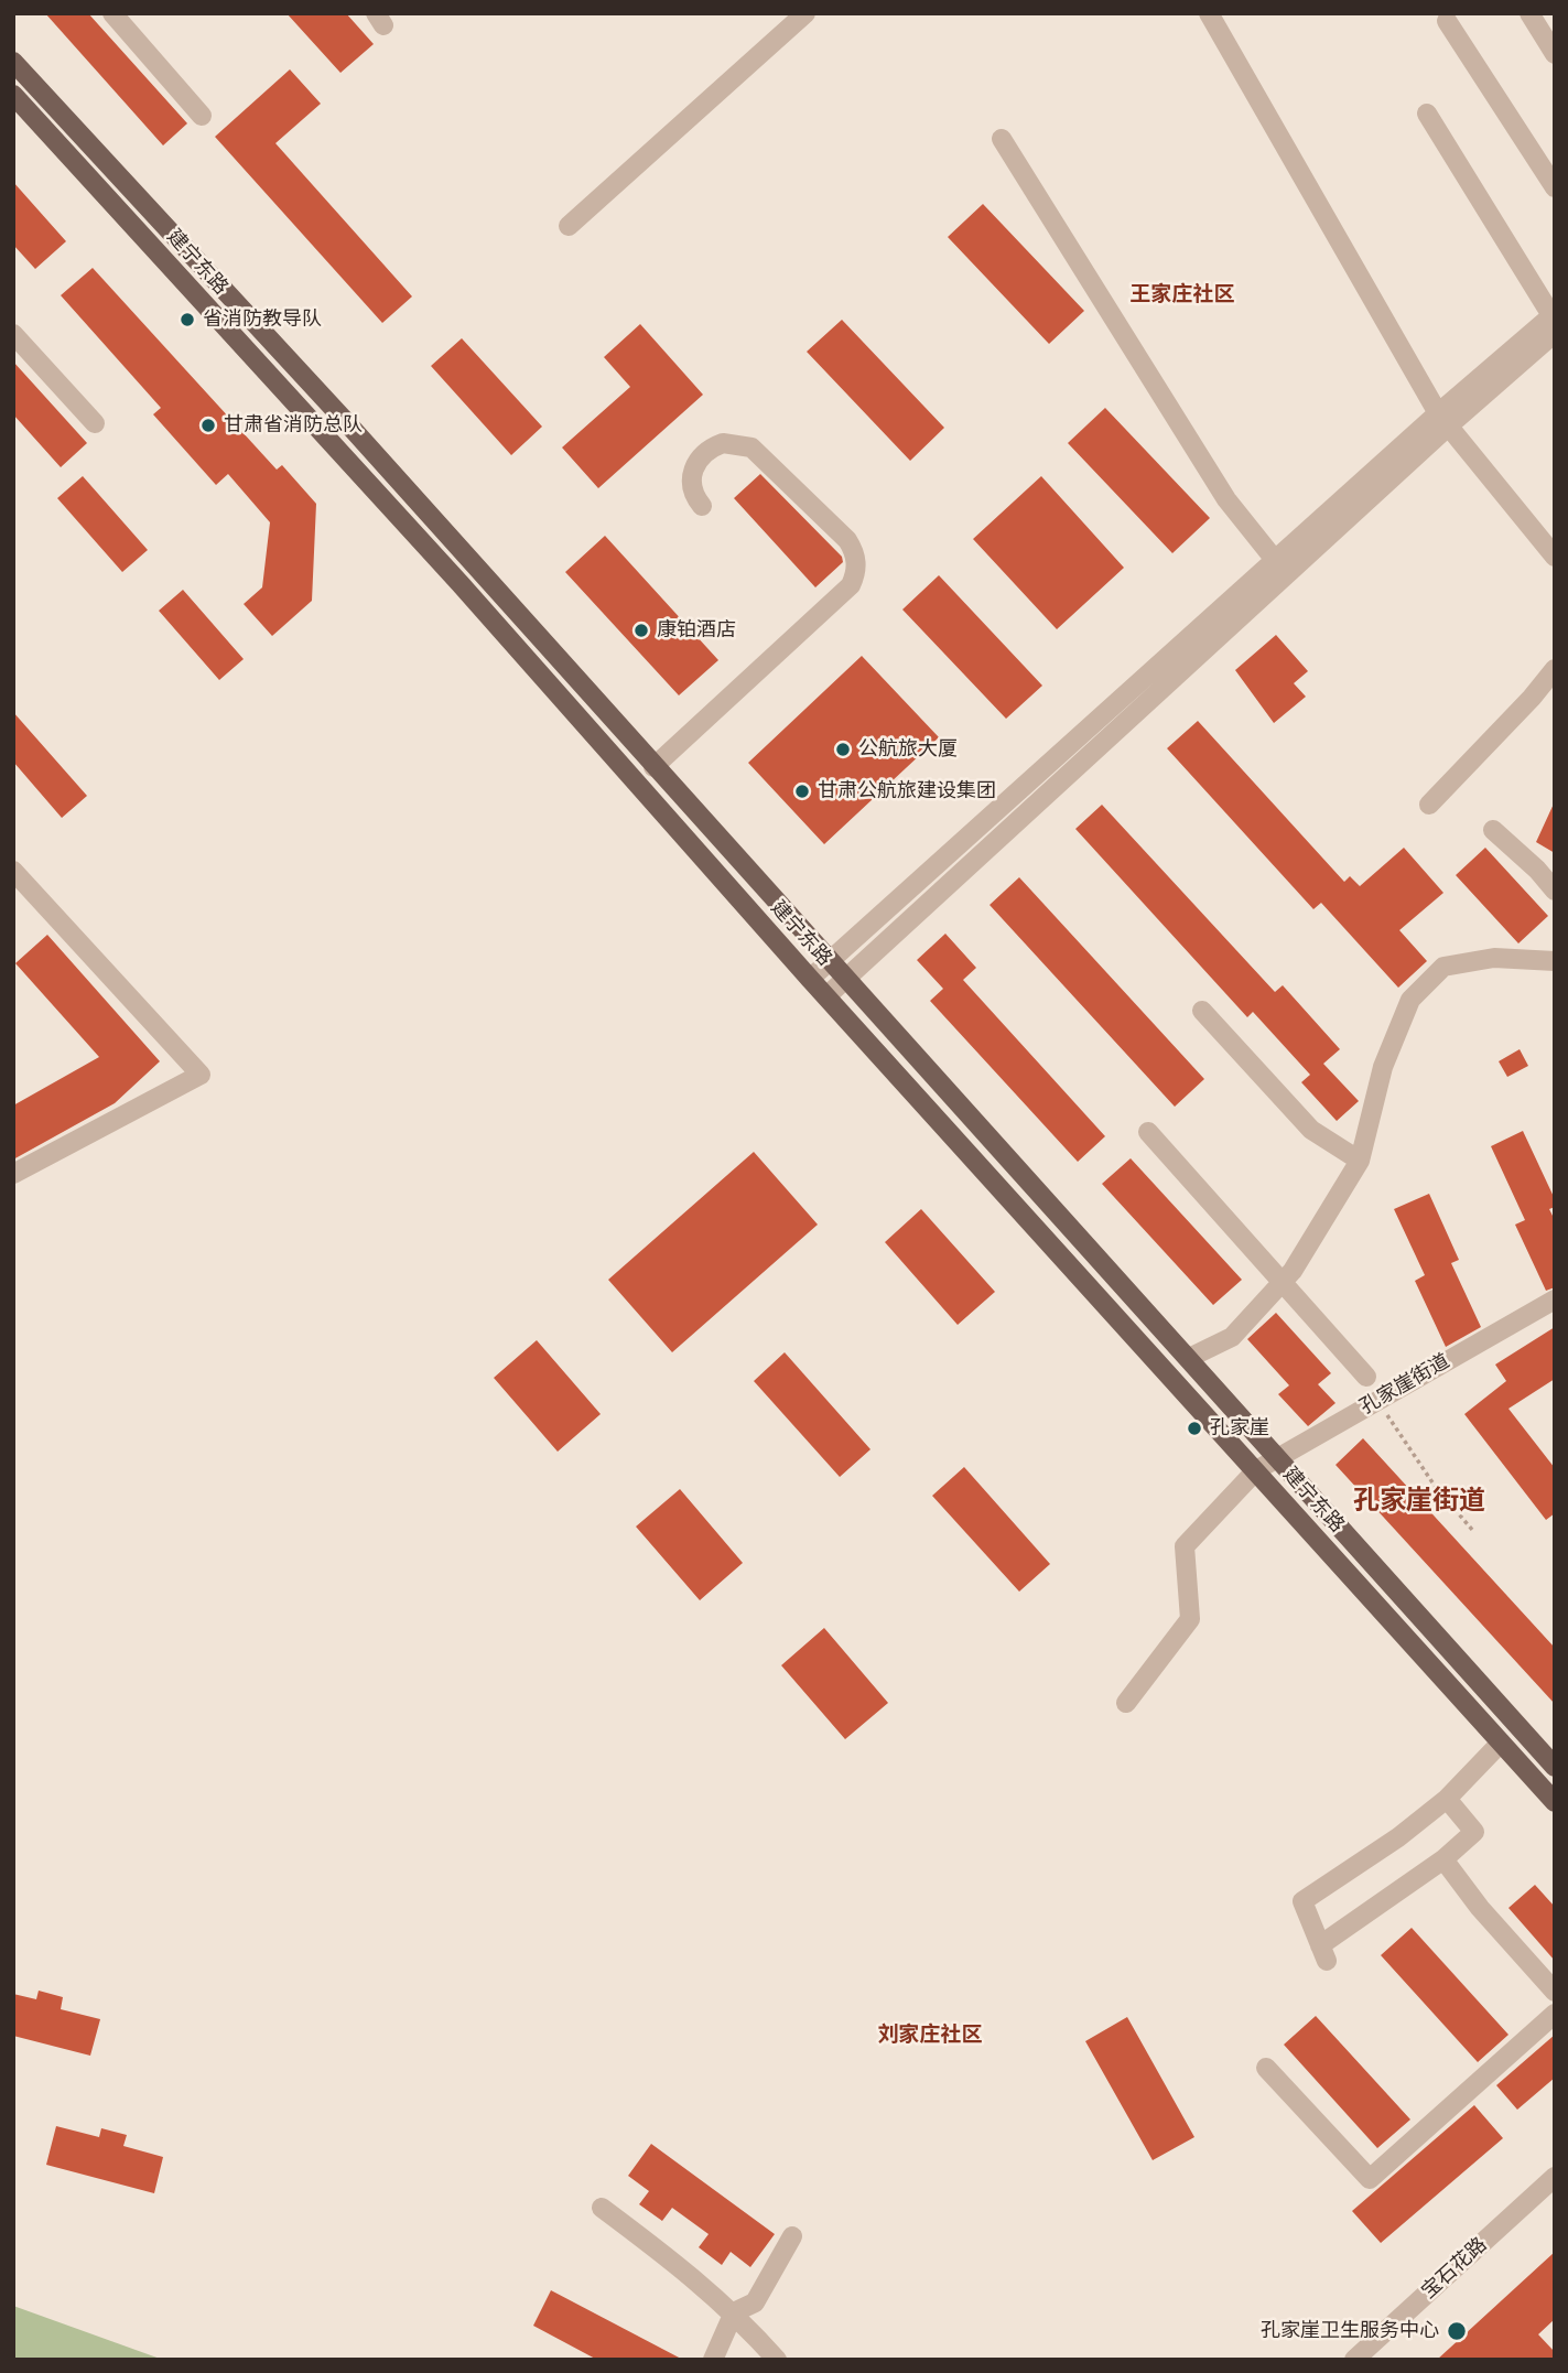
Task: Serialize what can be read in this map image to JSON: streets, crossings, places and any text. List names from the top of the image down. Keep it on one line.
{"streets":{"main road":["建宁东路"],"street":["孔家崖街道","宝石花路"]},"crossings":[["建宁东路","孔家崖街道"]],"districts":["王家庄社区","孔家崖街道","刘家庄社区"],"places":["省消防教导队","甘肃省消防总队","康铂酒店","公航旅大厦","甘肃公航旅建设集团","孔家崖","孔家崖卫生服务中心"]}
